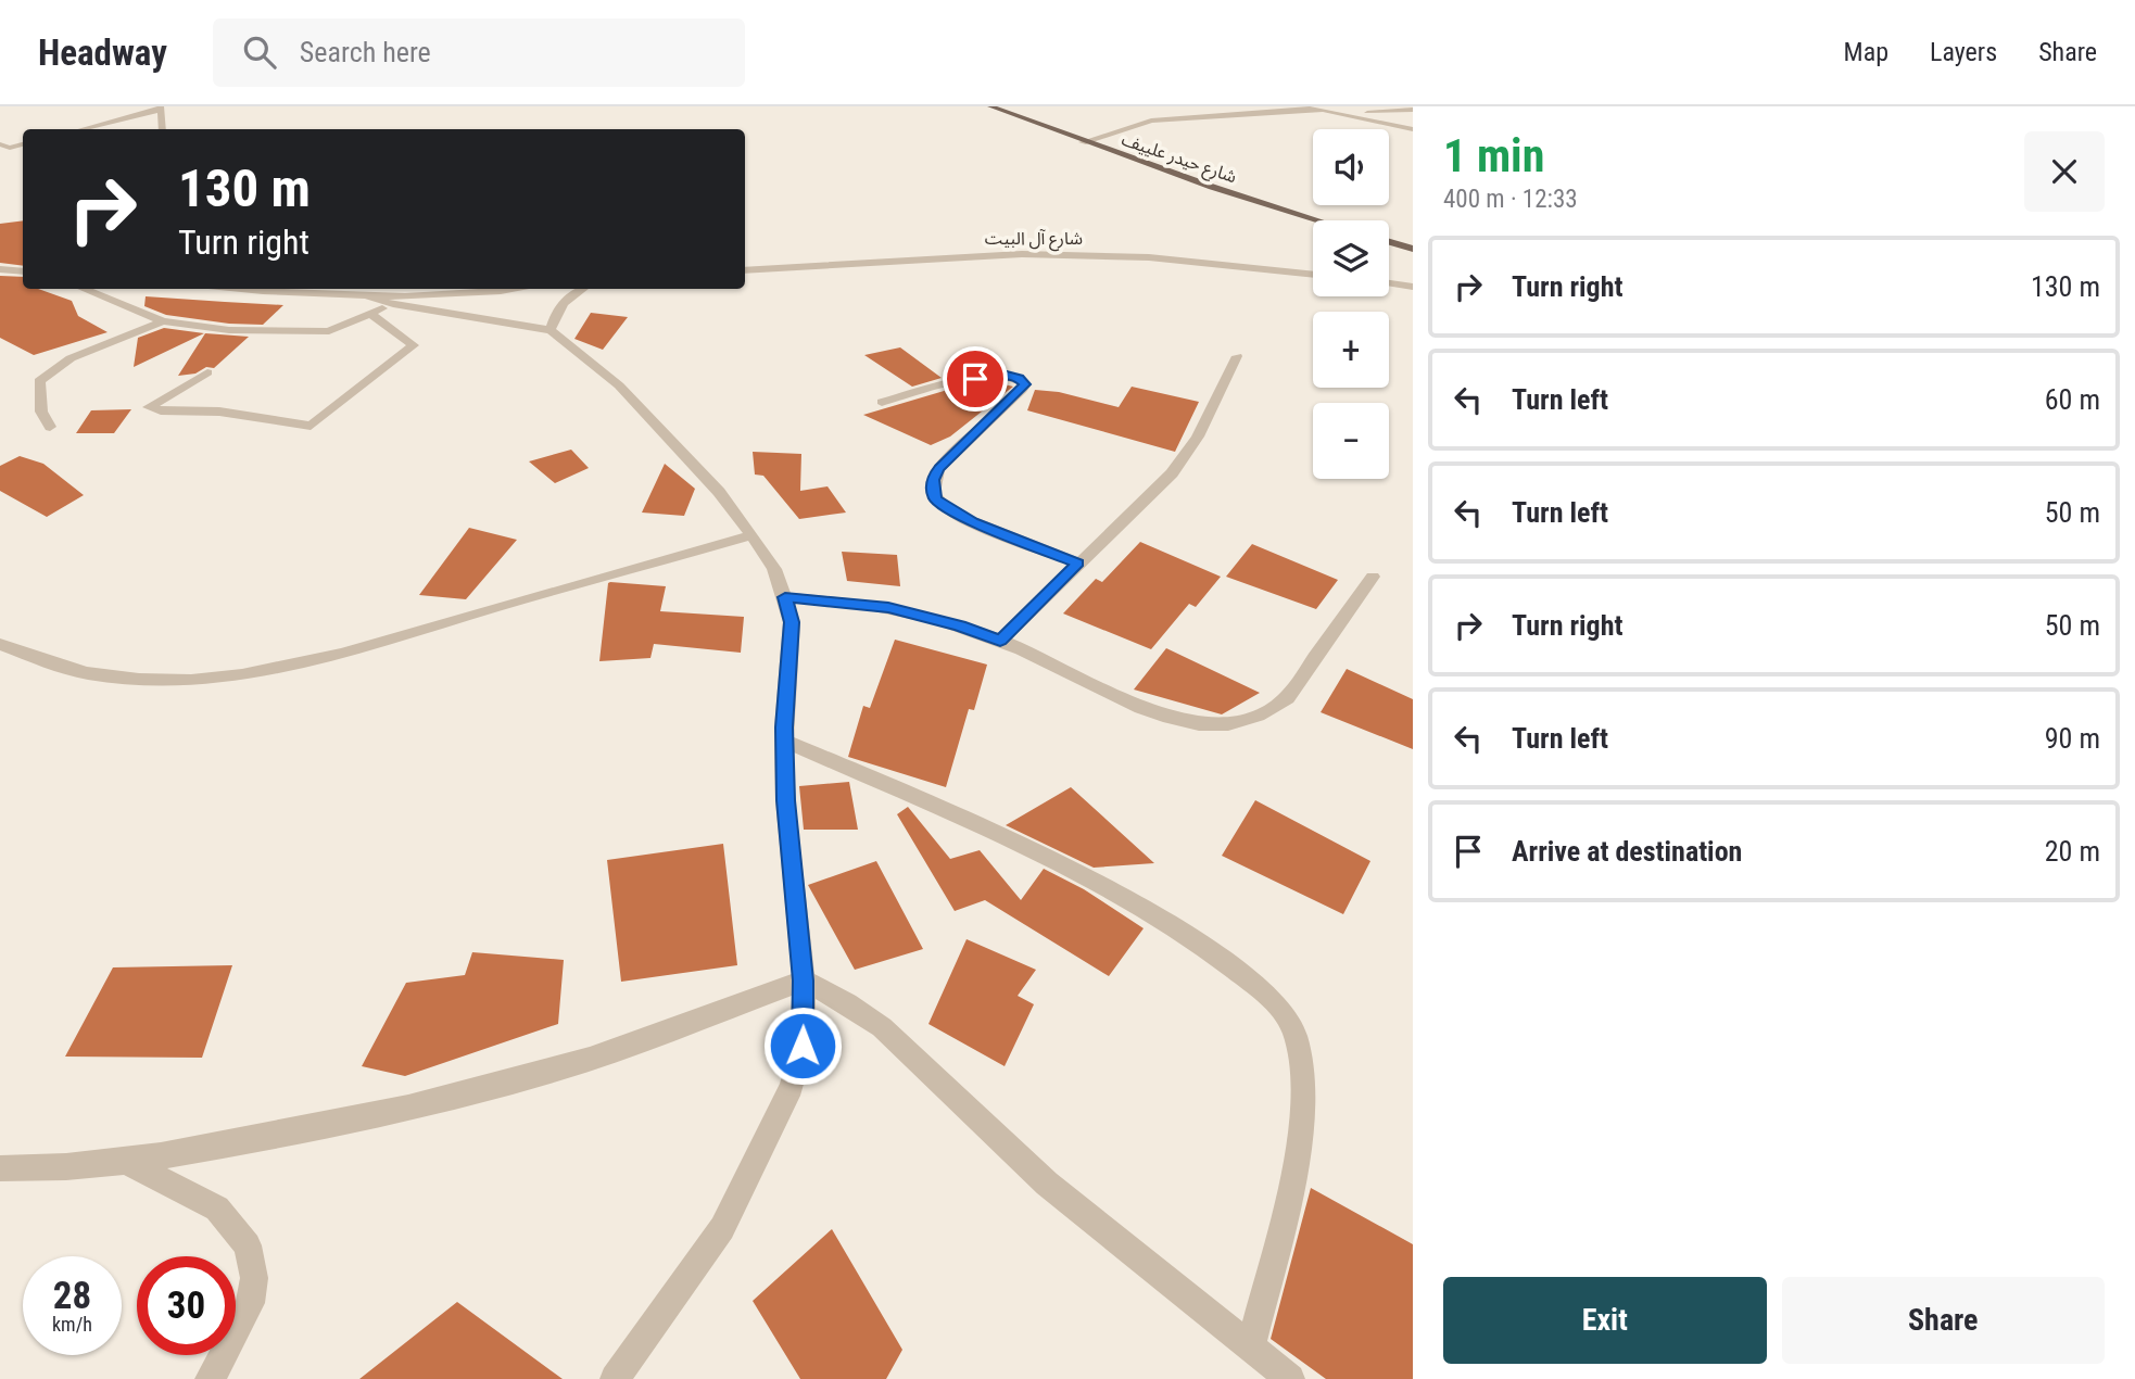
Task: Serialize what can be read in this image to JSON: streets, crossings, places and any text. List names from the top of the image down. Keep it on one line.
{"streets":{"main road":["شارع حيدر علييف"],"street":["شارع آل البيت"]},"page":{"header":"Headway","search":"Search here","nav":["Map","Layers","Share"],"heading":["1 min","400 m · 12:33"],"map_buttons":["+","−"],"turn":["130 m","Turn right"],"list":[{"name":"Turn right","value":"130 m"},{"name":"Turn left","value":"60 m"},{"name":"Turn left","value":"50 m"},{"name":"Turn right","value":"50 m"},{"name":"Turn left","value":"90 m"},{"name":"Arrive at destination","value":"20 m"}],"speed":"28 km/h","limit":"30","buttons":["Exit","Share"]}}
